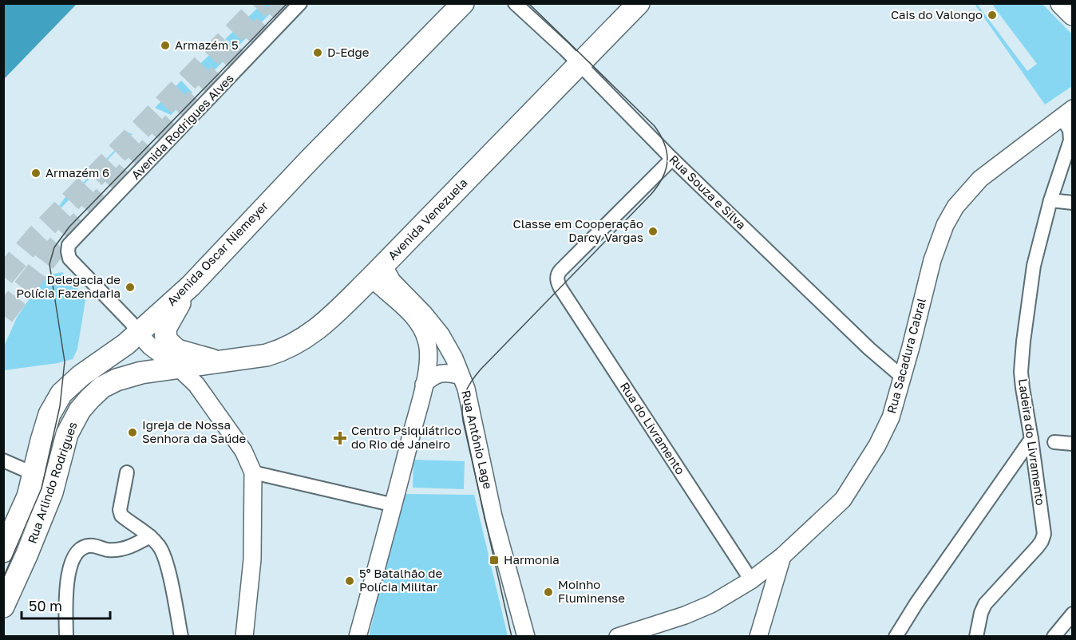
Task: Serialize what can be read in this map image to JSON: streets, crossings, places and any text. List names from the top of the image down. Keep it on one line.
{"streets":{"main road":["Avenida Venezuela","Avenida Oscar Niemeyer","Rua Arlindo Rodrigues"],"street":["Avenida Rodrigues Alves","Rua Souza e Silva","Rua Sacadura Cabral","Rua do Livramento","Rua Antônio Lage","Ladeira do Livramento"]},"crossings":[["Avenida Rodrigues Alves","Avenida Oscar Niemeyer"],["Rua Souza e Silva","Avenida Venezuela"],["Rua Souza e Silva","Rua Sacadura Cabral"],["Rua Souza e Silva","Rua do Livramento"],["Avenida Venezuela","Rua Antônio Lage"],["Avenida Venezuela","Rua Arlindo Rodrigues"],["Rua Sacadura Cabral","Rua do Livramento"],["Rua Sacadura Cabral","Ladeira do Livramento"]],"places":{"other":["Cais do Valongo","Armazém 5","D-Edge","Armazém 6","Classe em Cooperação Darcy Vargas","Delegacia de Polícia Fazendaria","Igreja de Nossa Senhora da Saúde","5º Batalhão de Polícia Militar","Moinho Fluminense"],"health":["Centro Psiquiátrico do Rio de Janeiro"],"transit":["Harmonia"]},"scale_bar":"50 m"}
